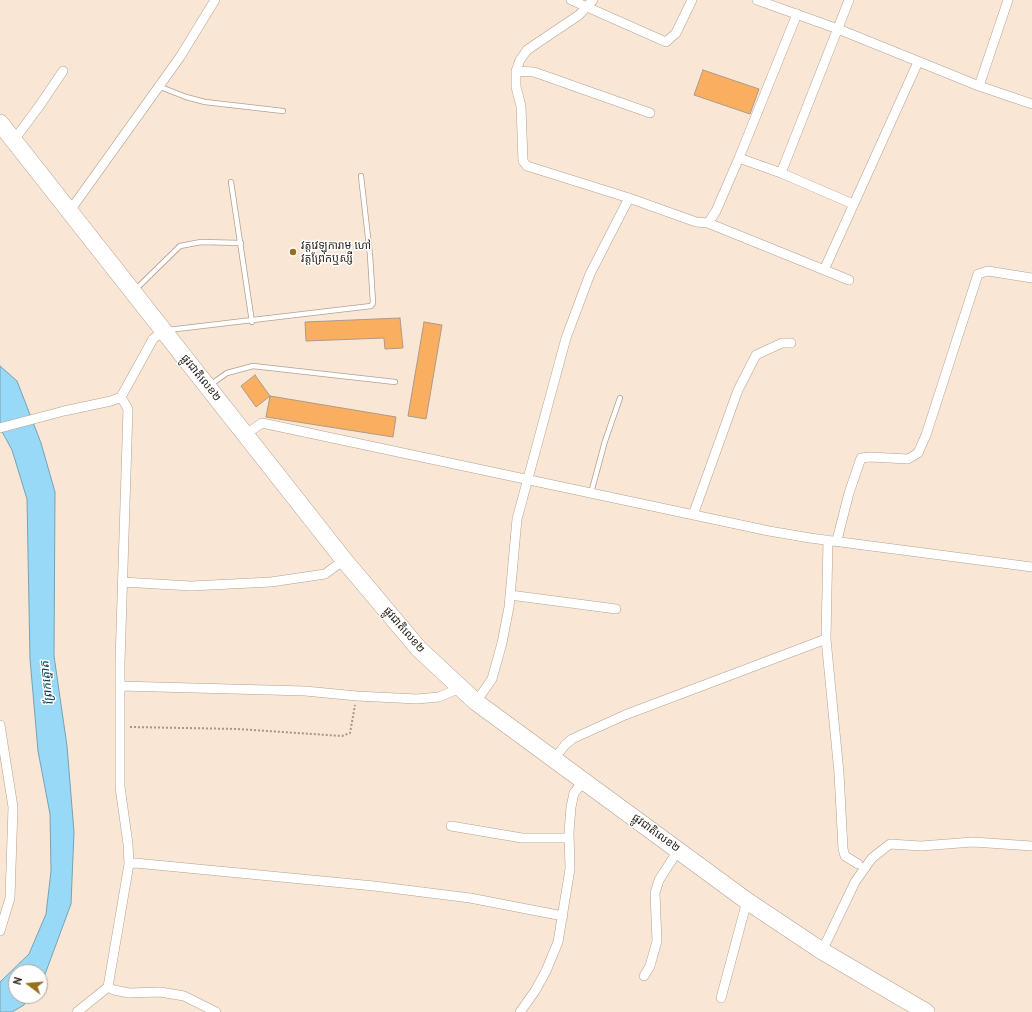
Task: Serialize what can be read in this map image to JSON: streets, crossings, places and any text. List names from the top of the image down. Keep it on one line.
{"streets":{"highway":["ផ្លូវជាតិលេខ២"]},"water":["ព្រែកត្នោត"],"places":["វត្តវេឡុការាម ហៅ វត្តព្រែកឬស្សី"],"north":"left"}
